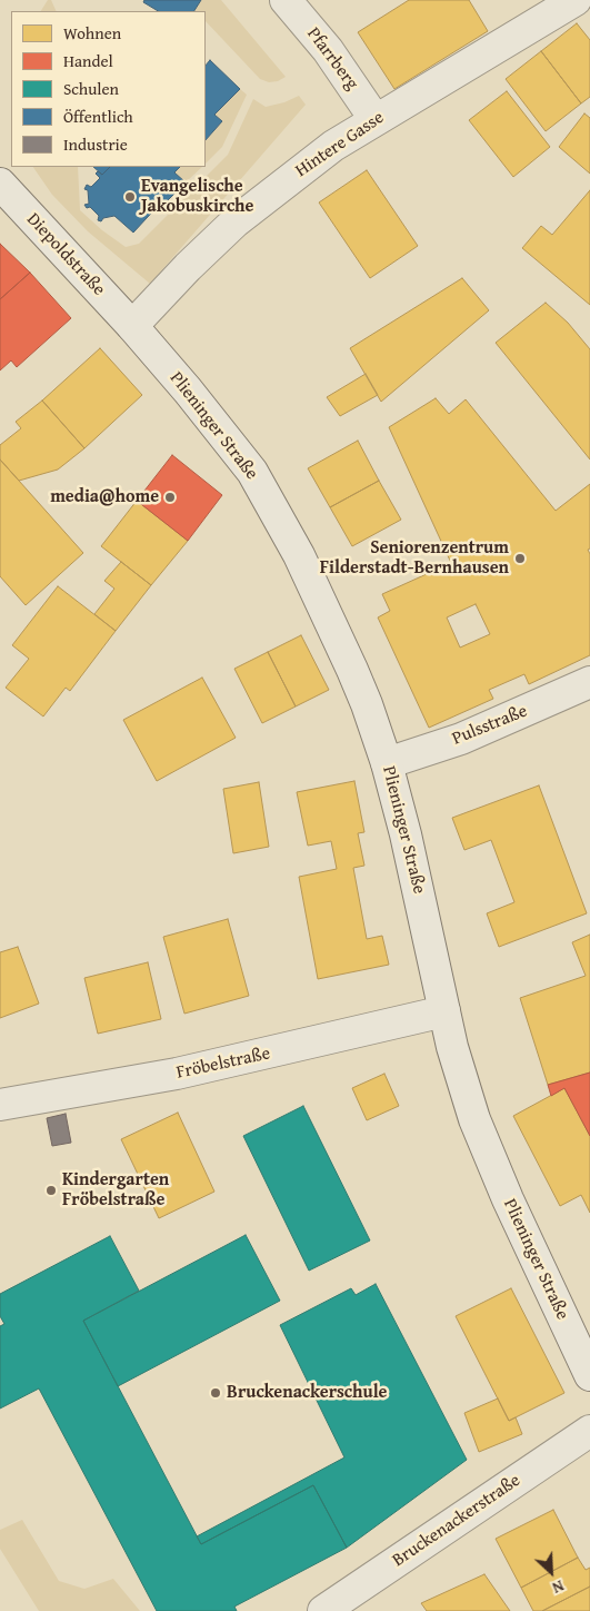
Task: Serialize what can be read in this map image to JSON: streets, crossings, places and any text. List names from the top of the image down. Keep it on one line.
{"streets":{"street":["Pfarrberg","Hintere Gasse","Diepoldstraße","Plieninger Straße","Pulsstraße","Fröbelstraße","Bruckenackerstraße"]},"crossings":[["Pfarrberg","Hintere Gasse"],["Hintere Gasse","Diepoldstraße"],["Hintere Gasse","Plieninger Straße"],["Diepoldstraße","Plieninger Straße"],["Plieninger Straße","Pulsstraße"],["Plieninger Straße","Fröbelstraße"]],"places":["Evangelische Jakobuskirche","media@home","Seniorenzentrum Filderstadt-Bernhausen","Kindergarten Fröbelstraße","Bruckenackerschule"],"legend":["Wohnen","Handel","Schulen","Öffentlich","Industrie"],"north":"bottom right"}
